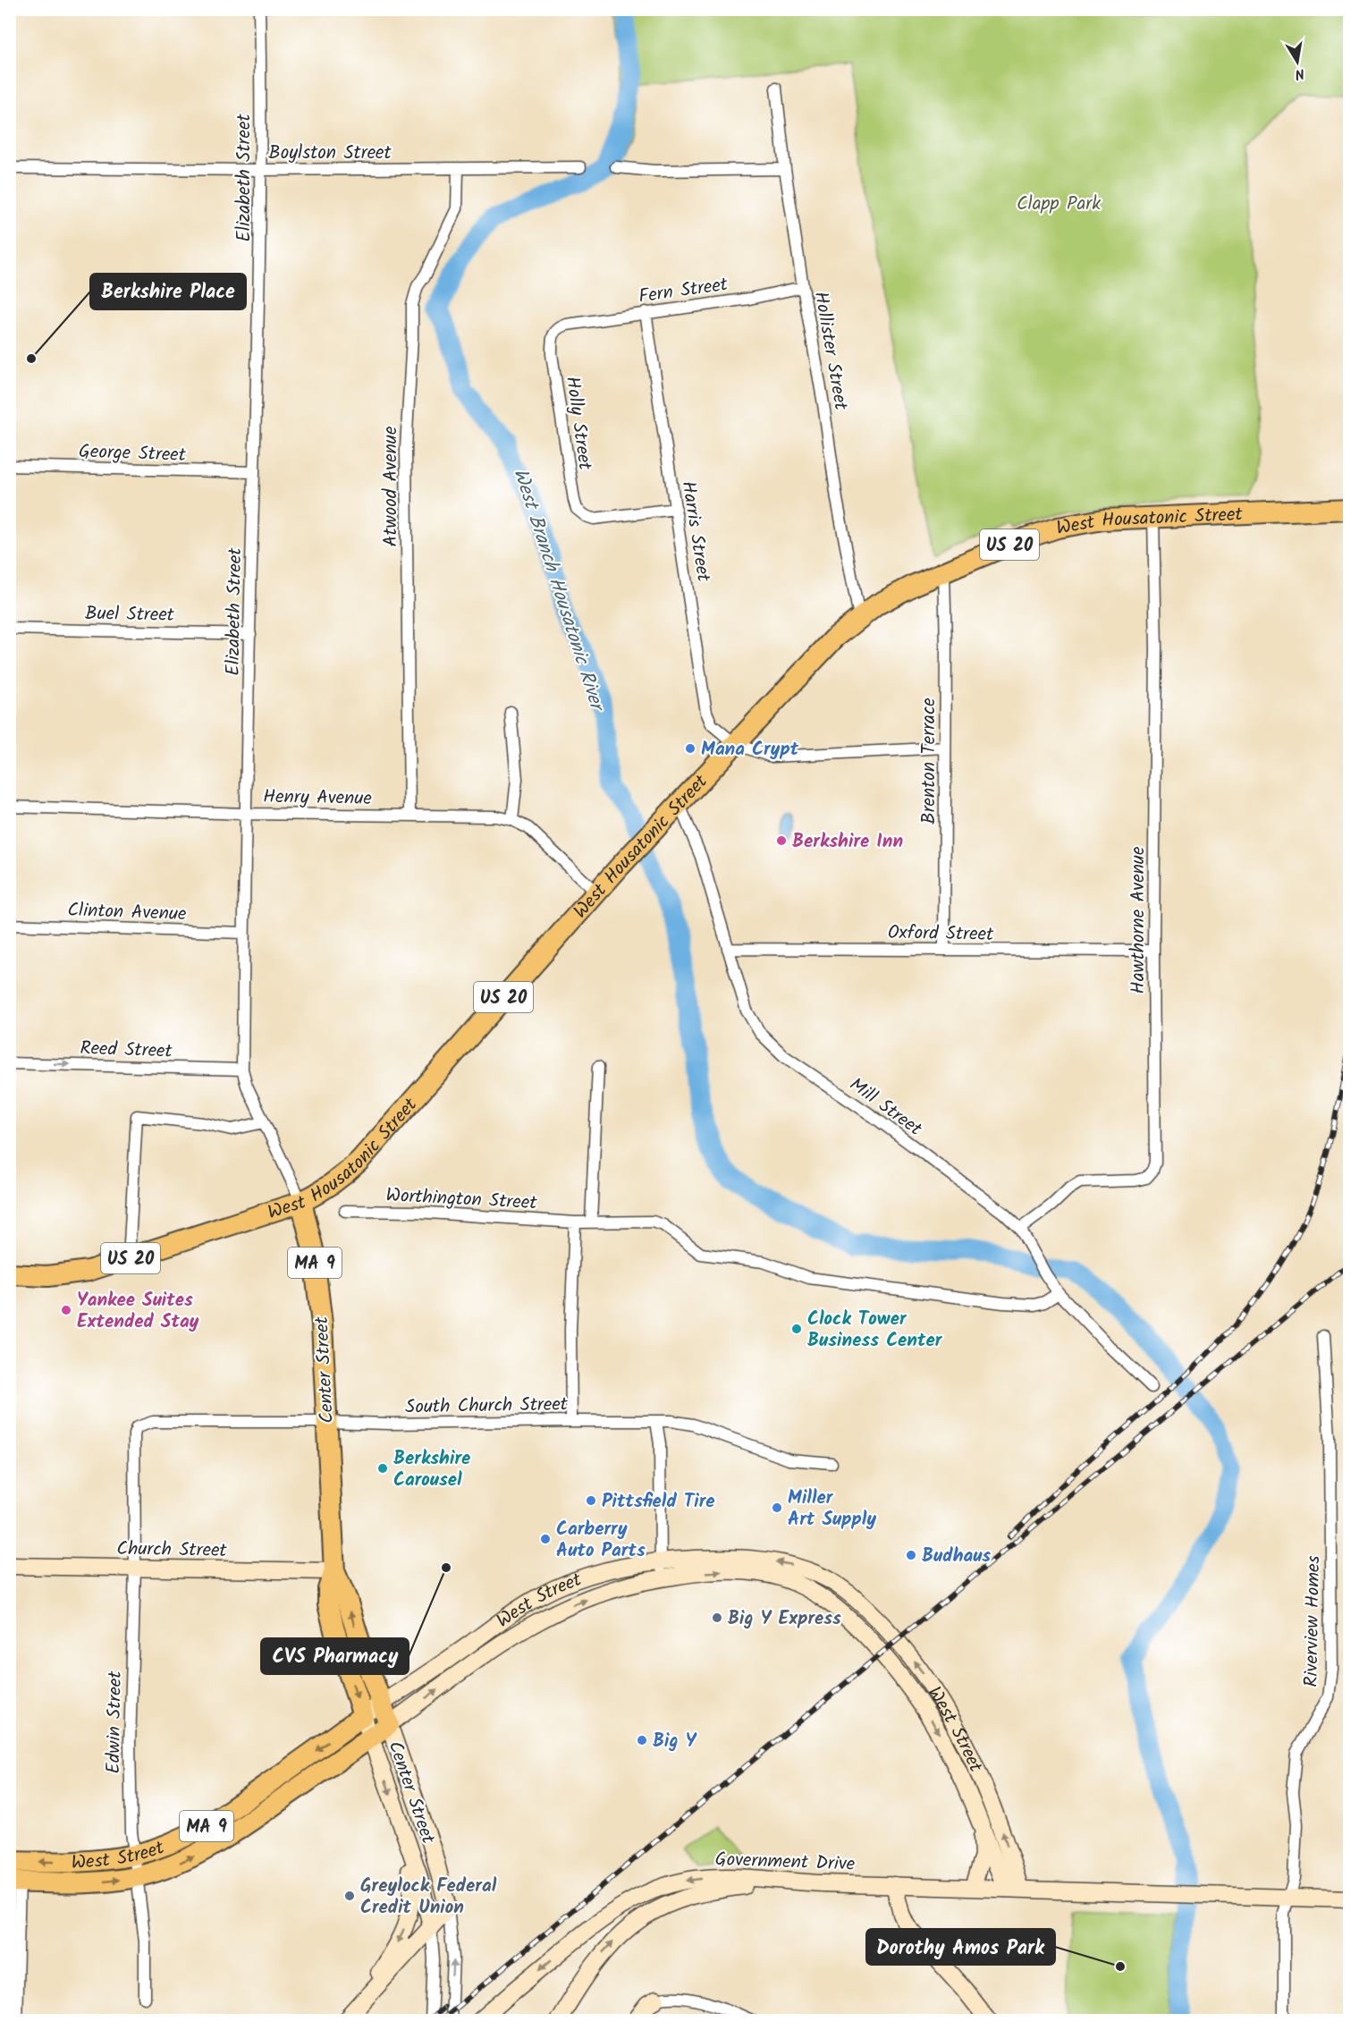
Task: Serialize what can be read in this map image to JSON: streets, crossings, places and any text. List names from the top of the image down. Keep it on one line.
{"streets":{"highway":["West Housatonic Street","US 20","MA 9","Center Street","West Street"],"street":["Boylston Street","Elizabeth Street","Fern Street","Hollister Street","Holly Street","George Street","Atwood Avenue","Harris Street","Buel Street","Brenton Terrace","Henry Avenue","Clinton Avenue","Hawthorne Avenue","Oxford Street","Reed Street","Mill Street","Worthington Street","South Church Street","Church Street","Riverview Homes","Edwin Street","Government Drive"]},"crossings":[["Boylston Street","Elizabeth Street"],["Boylston Street","Atwood Avenue"],["Elizabeth Street","George Street"],["Elizabeth Street","West Housatonic Street"],["Elizabeth Street","Buel Street"],["Elizabeth Street","Henry Avenue"],["Elizabeth Street","Clinton Avenue"],["Elizabeth Street","Reed Street"],["Elizabeth Street","Center Street"],["Fern Street","Hollister Street"],["Fern Street","Holly Street"],["Fern Street","Harris Street"],["Hollister Street","West Housatonic Street"],["Holly Street","Harris Street"],["Atwood Avenue","Henry Avenue"],["West Housatonic Street","Harris Street"],["West Housatonic Street","Brenton Terrace"],["West Housatonic Street","Henry Avenue"],["West Housatonic Street","Hawthorne Avenue"],["West Housatonic Street","Mill Street"],["West Housatonic Street","Center Street"],["Harris Street","Brenton Terrace"],["Brenton Terrace","Oxford Street"],["Hawthorne Avenue","Oxford Street"],["Hawthorne Avenue","Mill Street"],["Oxford Street","Mill Street"],["Mill Street","Worthington Street"],["Center Street","South Church Street"],["Center Street","Church Street"],["Center Street","West Street"],["South Church Street","Edwin Street"],["Church Street","Edwin Street"],["West Street","Edwin Street"],["West Street","Government Drive"]],"one_way":["Reed Street"],"water":["West Branch Housatonic River"],"parks":["Clapp Park"],"places":["Berkshire Place","Mana Crypt","Berkshire Inn","Yankee Suites Extended Stay","Clock Tower Business Center","Berkshire Carousel","Pittsfield Tire","Miller Art Supply","Carberry Auto Parts","Budhaus","CVS Pharmacy","Big Y Express","Big Y","Greylock Federal Credit Union","Dorothy Amos Park"],"north":"bottom"}
